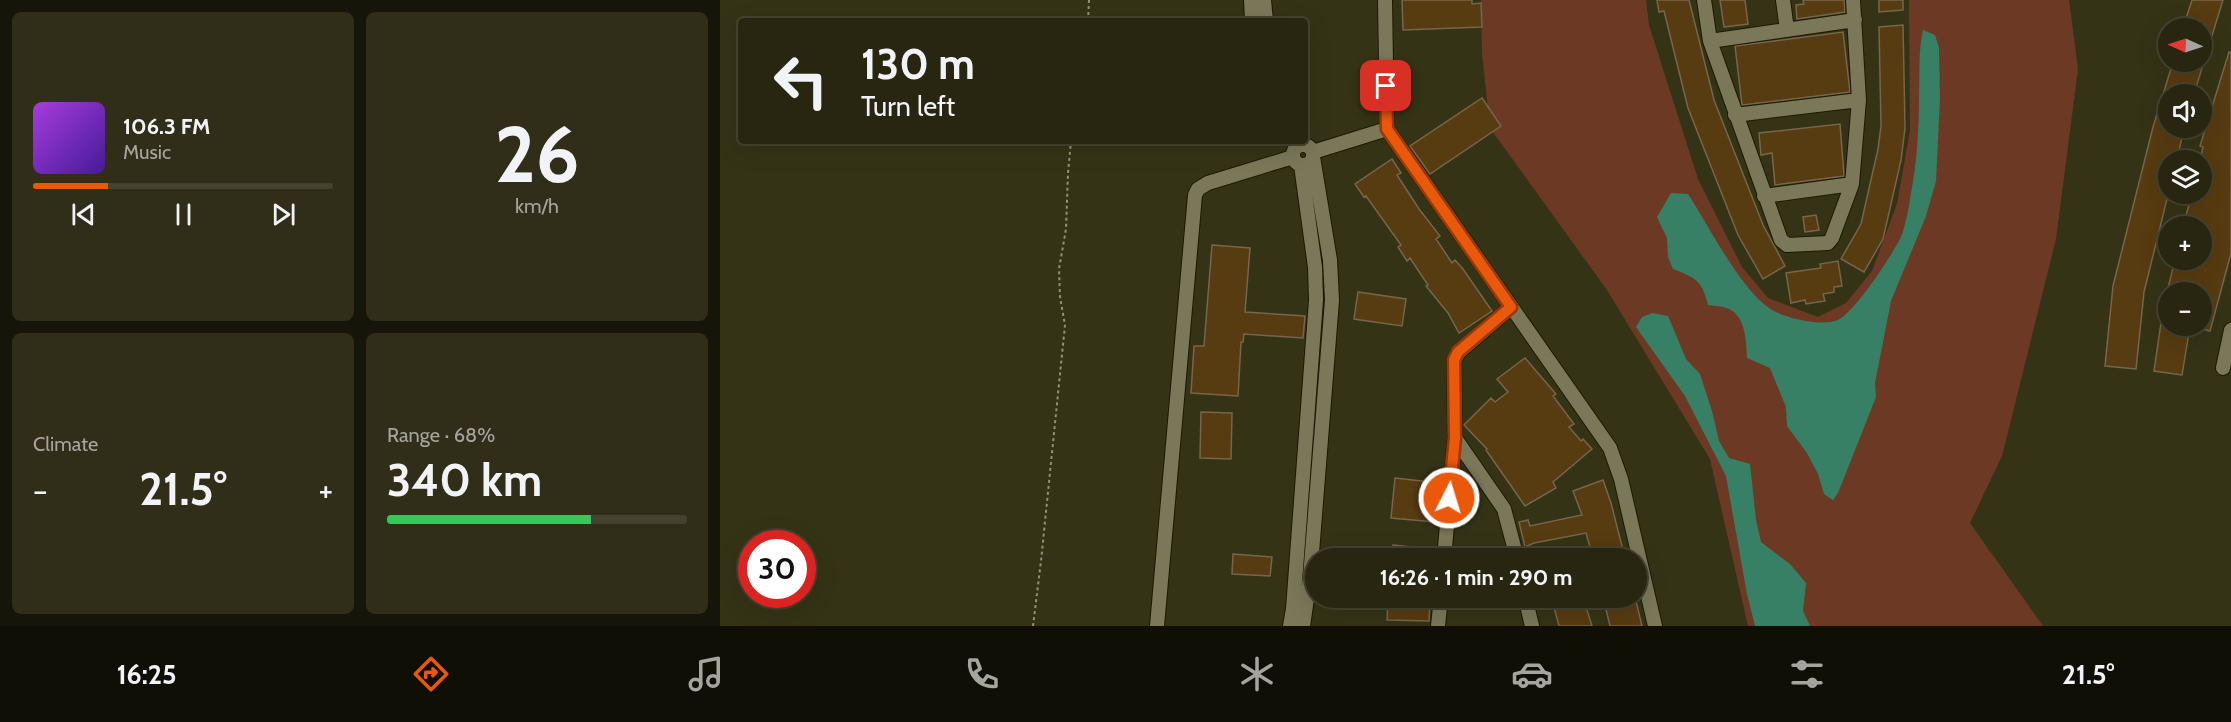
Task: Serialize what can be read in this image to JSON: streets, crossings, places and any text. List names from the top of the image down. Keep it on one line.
{"north":"left","page":{"tile":[["26","km/h"],"Climate",["Range · 68%","340 km"]],"map_buttons":["+","−"],"turn":["130 m","Turn left"],"song":["106.3 FM","Music"],"heat":["−","21.5°","+"],"limit":"30","trip":"16:26 · 1 min · 290 m","tabs":["16:25","21.5°"]}}
